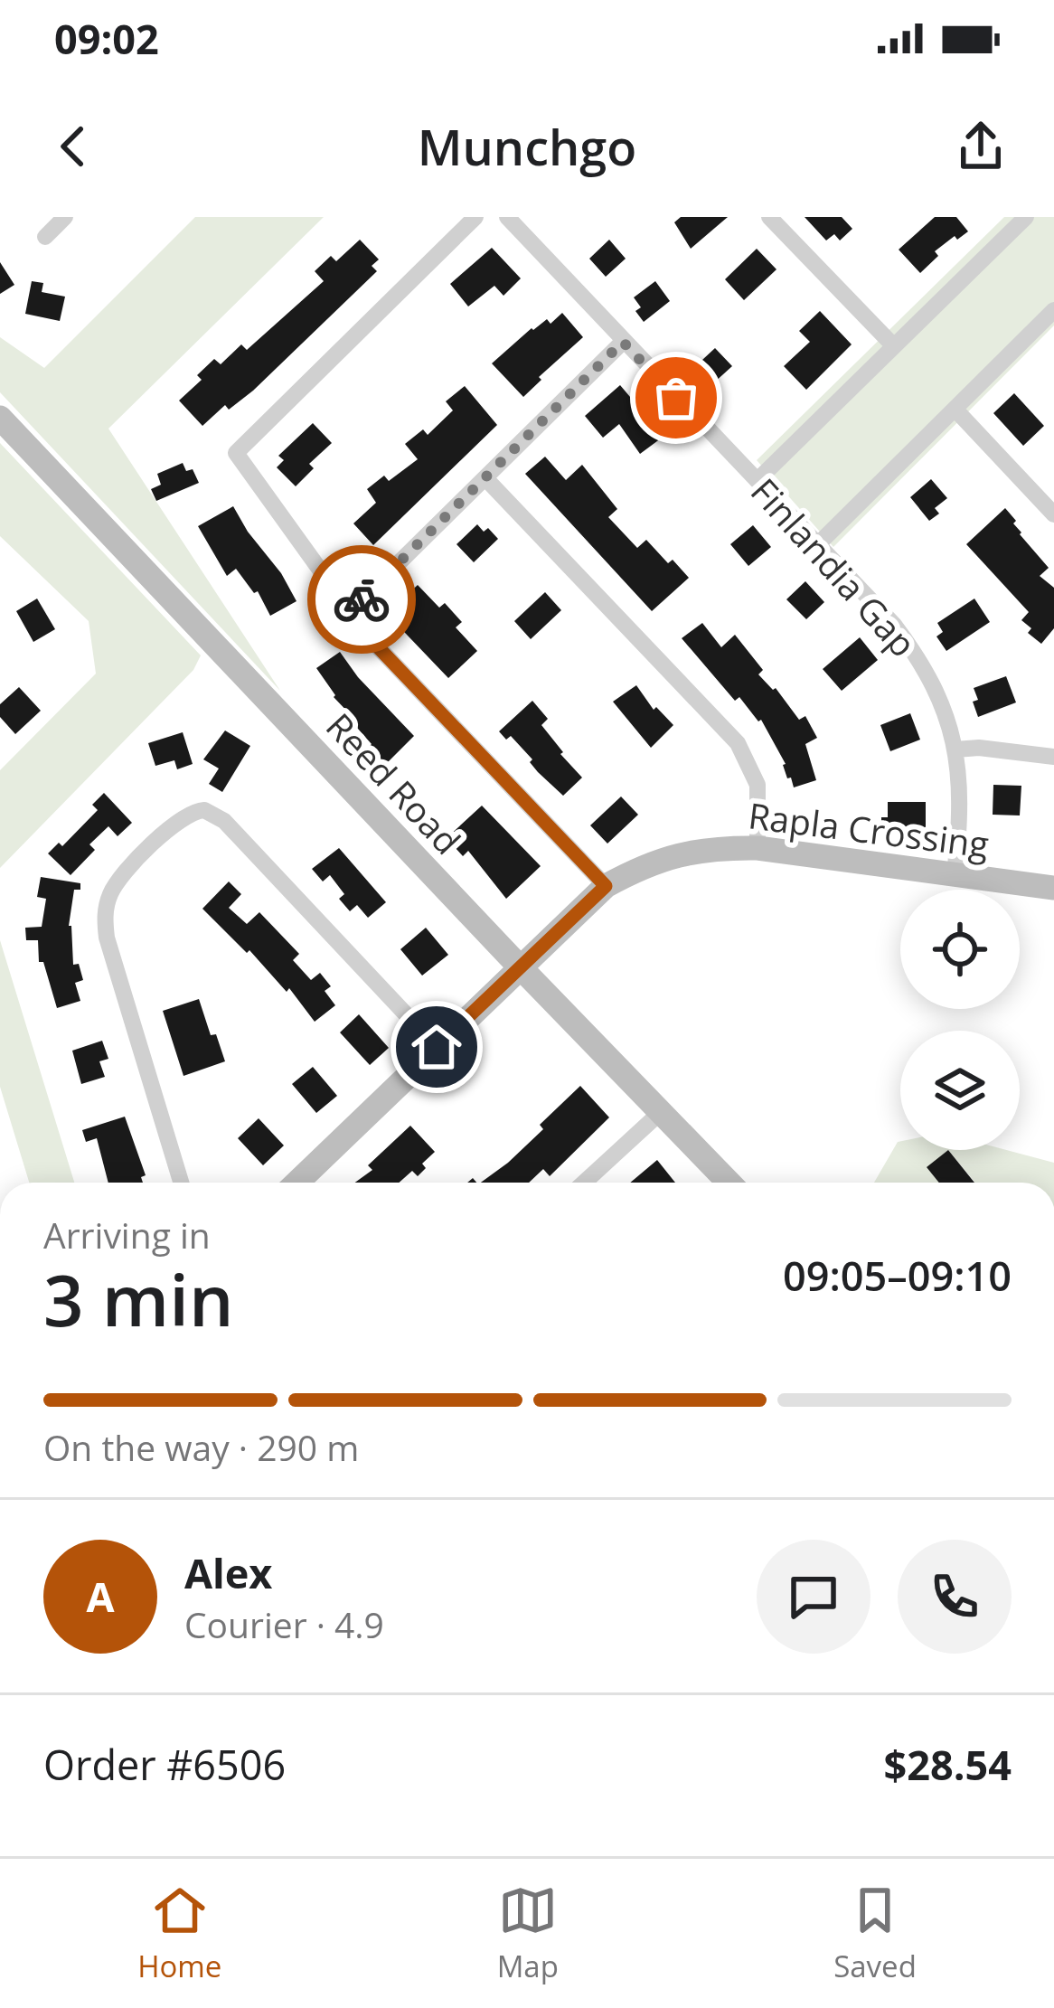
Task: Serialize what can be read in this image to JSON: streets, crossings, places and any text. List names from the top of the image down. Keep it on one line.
{"streets":{"street":["Finlandia Gap","Reed Road","Rapla Crossing"]},"crossings":[["Finlandia Gap","Rapla Crossing"],["Reed Road","Rapla Crossing"]],"page":{"status":"09:02","header":"Munchgo","heading":["3 min","Arriving in","09:05–09:10"],"panel":["Alex","Courier · 4.9","Order #6506","$28.54"],"bar":"On the way · 290 m","round":"A","tabs":["Home","Map","Saved"]}}
